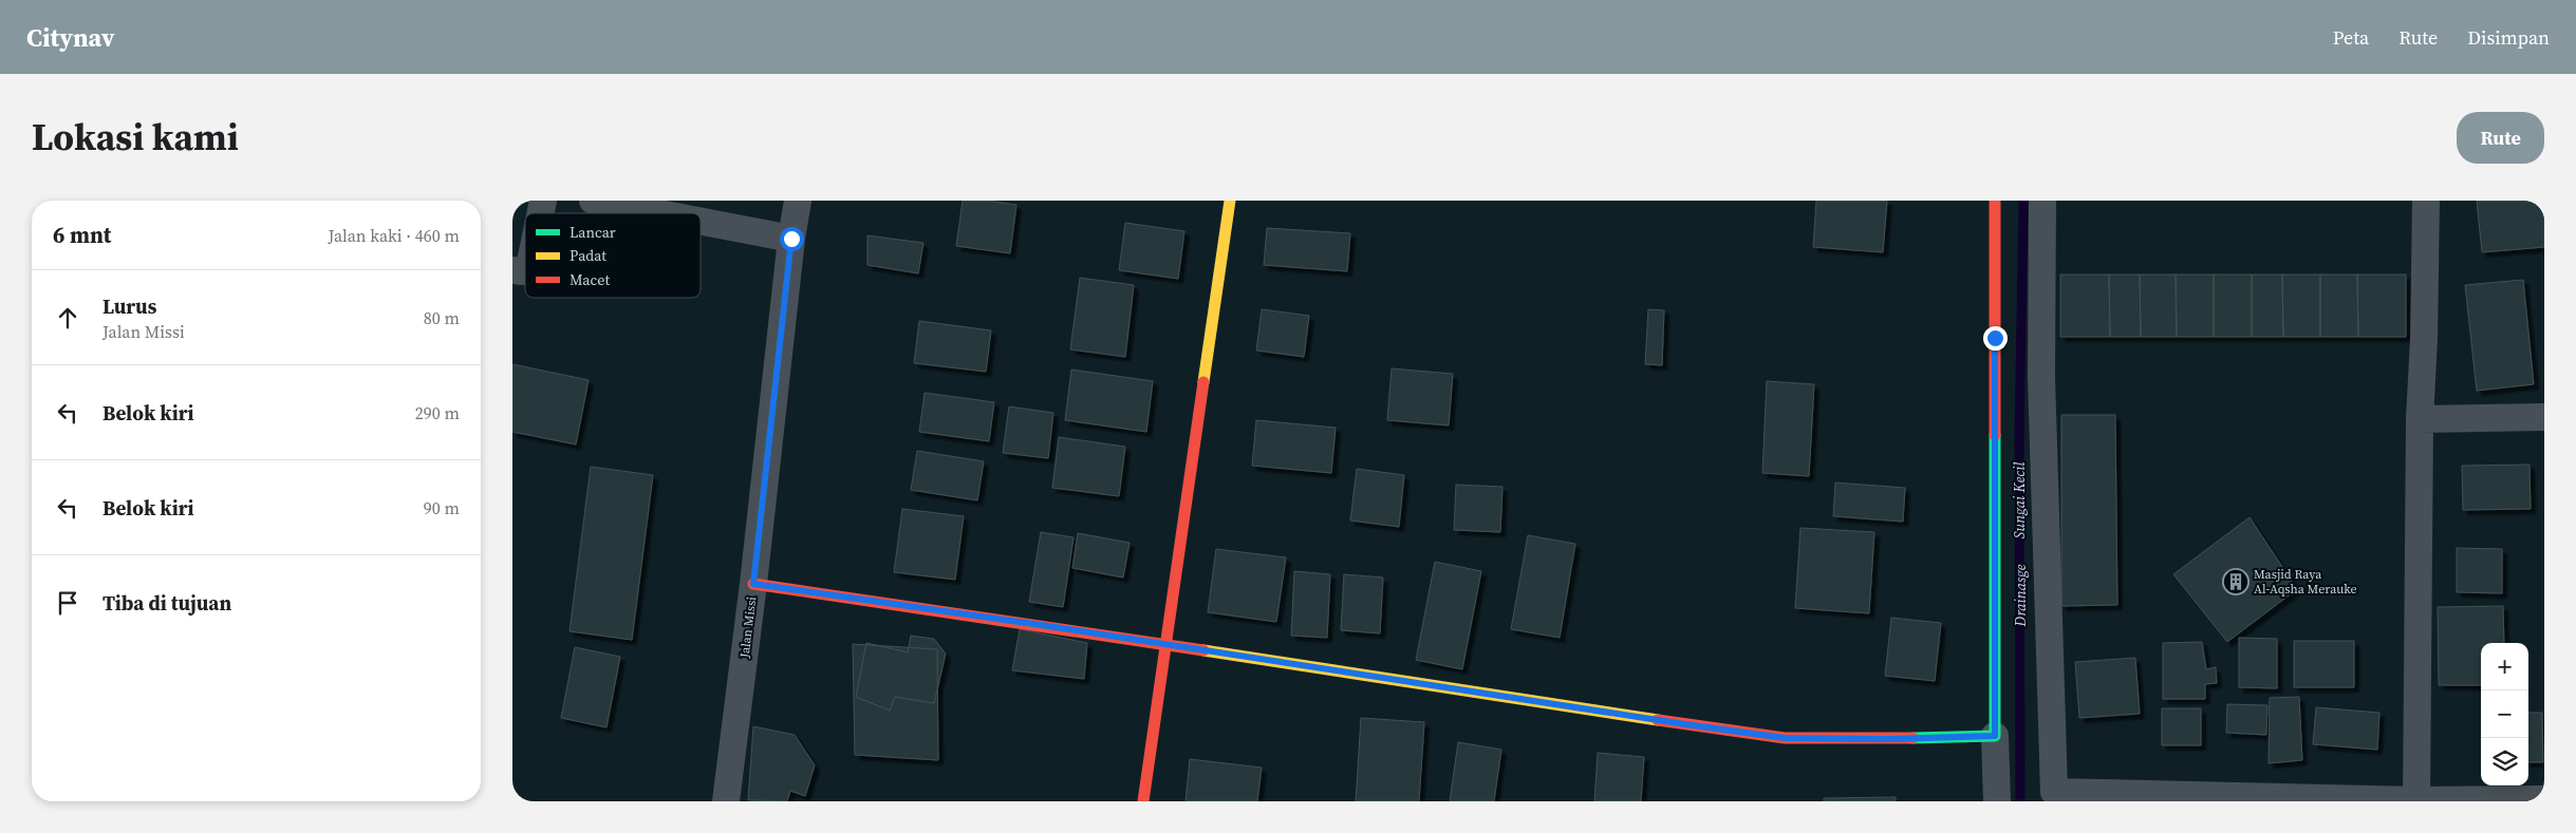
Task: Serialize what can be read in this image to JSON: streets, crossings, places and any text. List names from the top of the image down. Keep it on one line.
{"streets":{"street":["Jalan Missi"]},"water":["Sungai Kecil","Drainasge"],"places":{"building":["Masjid Raya Al-Aqsha Merauke"]},"legend":["Lancar","Padat","Macet"],"page":{"header":"Citynav","nav":["Peta","Rute","Disimpan"],"title":"Lokasi kami","buttons":"Rute","heading":["6 mnt","Jalan kaki · 460 m"],"list":[["Lurus","Jalan Missi","80 m"],["Belok kiri","290 m"],["Belok kiri","90 m"],"Tiba di tujuan"],"map_buttons":["+","−"]}}
